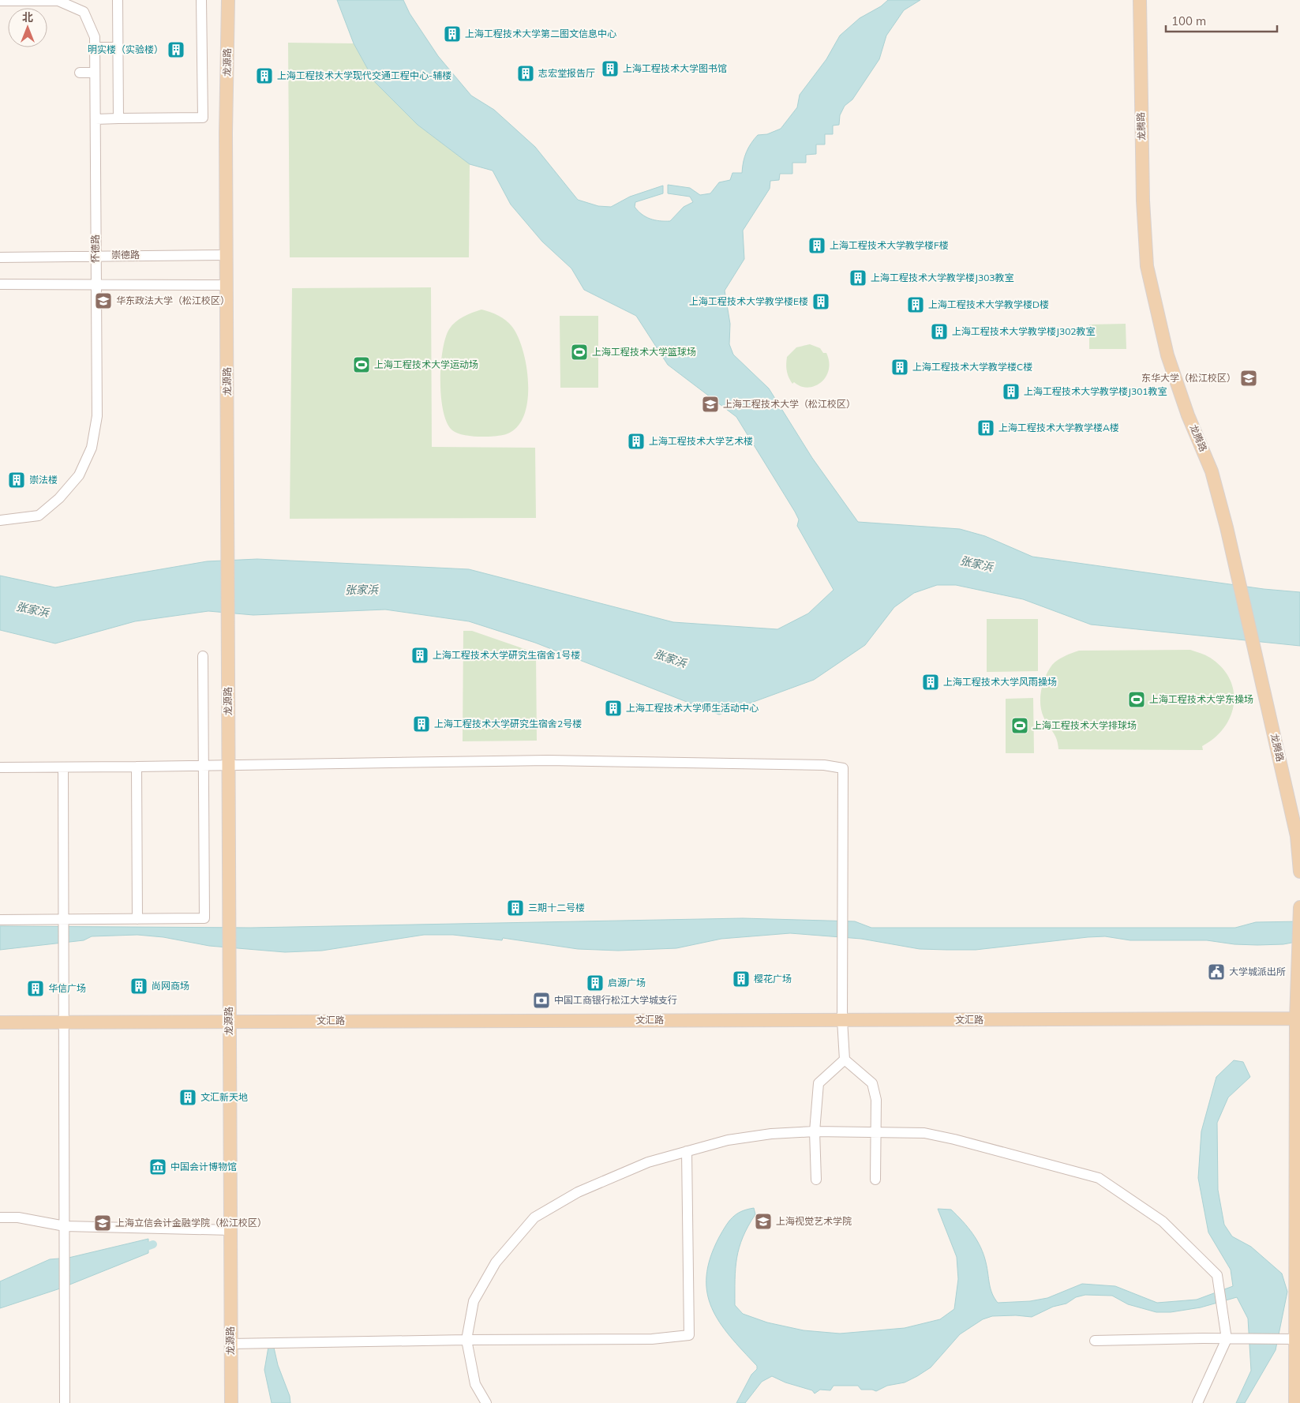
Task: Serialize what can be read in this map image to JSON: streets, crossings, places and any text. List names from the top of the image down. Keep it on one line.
{"streets":{"main road":["龙源路","龙腾路","文汇路"],"street":["怀德路","崇德路"]},"crossings":[["龙源路","崇德路"],["龙源路","文汇路"],["怀德路","崇德路"]],"water":["张家浜"],"places":{"building":["上海工程技术大学第二图文信息中心","明实楼（实验楼）","上海工程技术大学图书馆","志宏堂报告厅","上海工程技术大学现代交通工程中心-辅楼","上海工程技术大学教学楼F楼","上海工程技术大学教学楼J303教室","上海工程技术大学教学楼E楼","上海工程技术大学教学楼D楼","上海工程技术大学教学楼J302教室","上海工程技术大学教学楼C楼","上海工程技术大学教学楼J301教室","上海工程技术大学教学楼A楼","上海工程技术大学艺术楼","崇法楼","上海工程技术大学研究生宿舍1号楼","上海工程技术大学风雨操场","上海工程技术大学师生活动中心","上海工程技术大学研究生宿舍2号楼","三期十二号楼","樱花广场","启源广场","尚网商场","华信广场","文汇新天地"],"school or university":["华东政法大学（松江校区）","东华大学（松江校区）","上海工程技术大学（松江校区）","上海视觉艺术学院","上海立信会计金融学院（松江校区）"],"sports":["上海工程技术大学篮球场","上海工程技术大学运动场","上海工程技术大学东操场","上海工程技术大学排球场"],"public building":["大学城派出所"],"bank":["中国工商银行松江大学城支行"],"museum":["中国会计博物馆"]},"scale_bar":"100 m","north":"top"}
